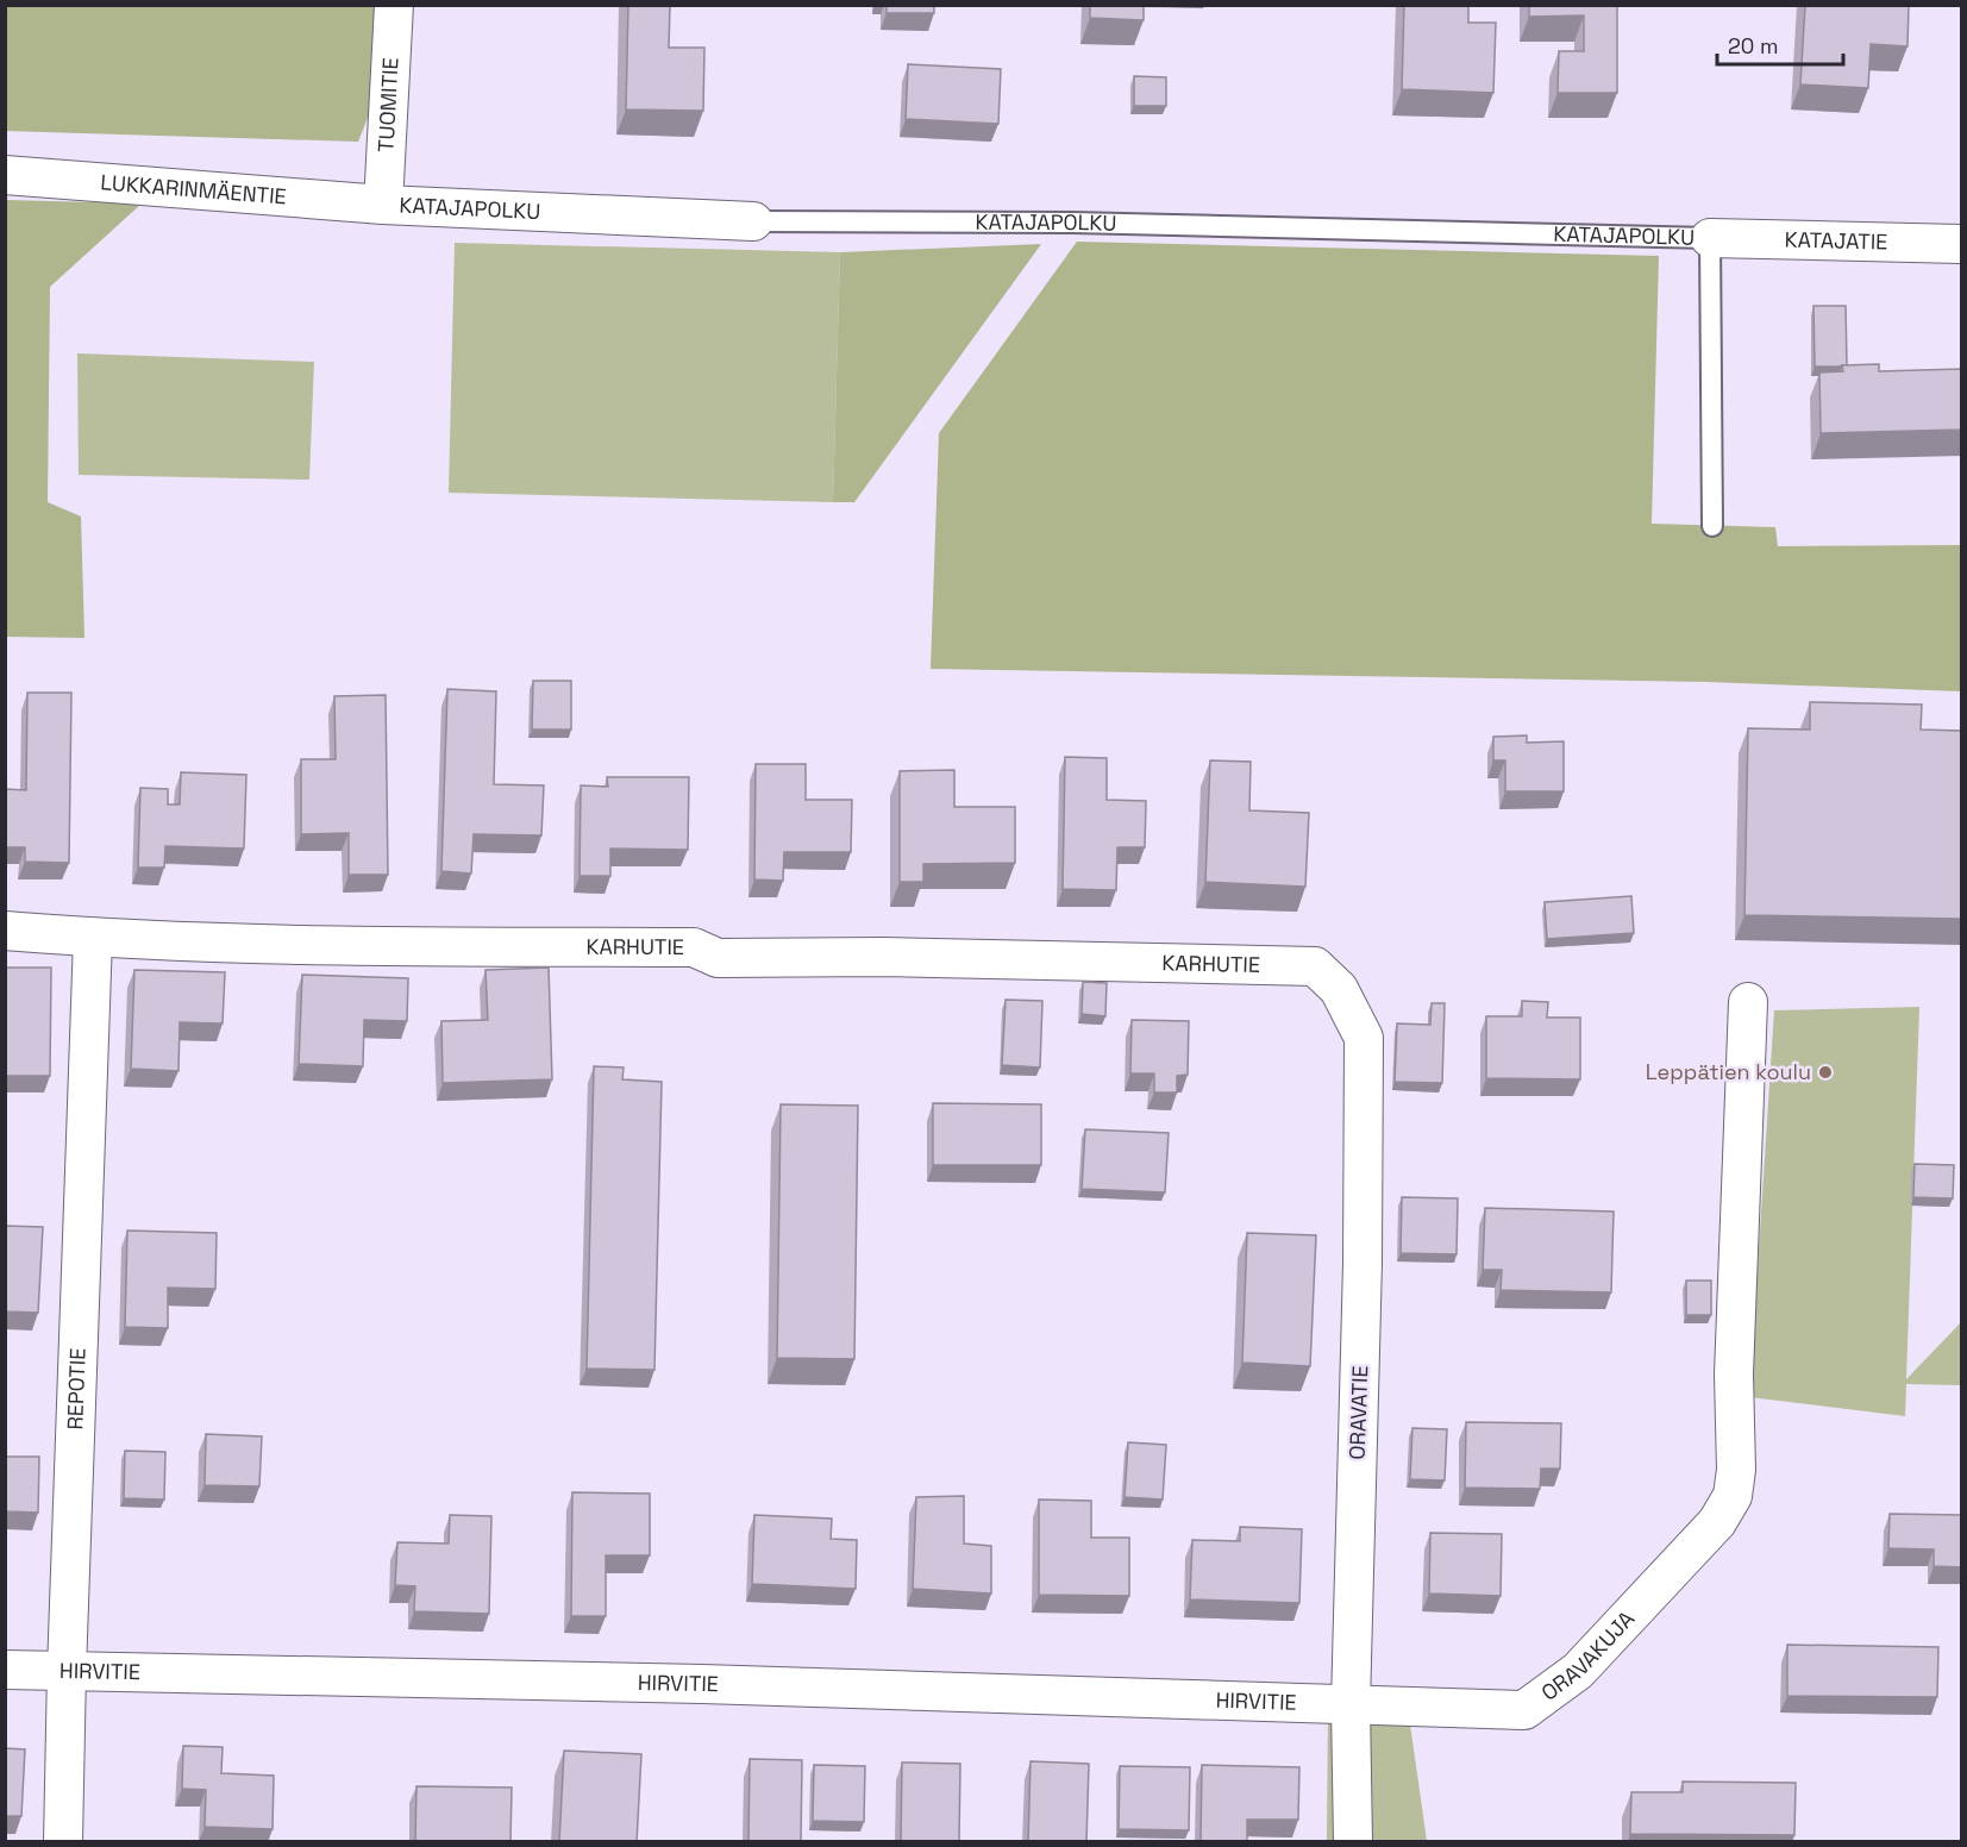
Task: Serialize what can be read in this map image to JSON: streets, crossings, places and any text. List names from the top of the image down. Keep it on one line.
{"streets":{"street":["TUOMITIE","LUKKARINMÄENTIE","KATAJAPOLKU","KATAJATIE","KARHUTIE","REPOTIE","ORAVATIE","ORAVAKUJA","HIRVITIE"]},"crossings":[["TUOMITIE","LUKKARINMÄENTIE"],["TUOMITIE","KATAJAPOLKU"],["LUKKARINMÄENTIE","KATAJAPOLKU"],["KATAJAPOLKU","KATAJATIE"],["KARHUTIE","REPOTIE"],["KARHUTIE","ORAVATIE"],["REPOTIE","HIRVITIE"],["ORAVATIE","ORAVAKUJA"],["ORAVATIE","HIRVITIE"],["ORAVAKUJA","HIRVITIE"]],"places":["Leppätien koulu"],"scale_bar":"20 m"}
